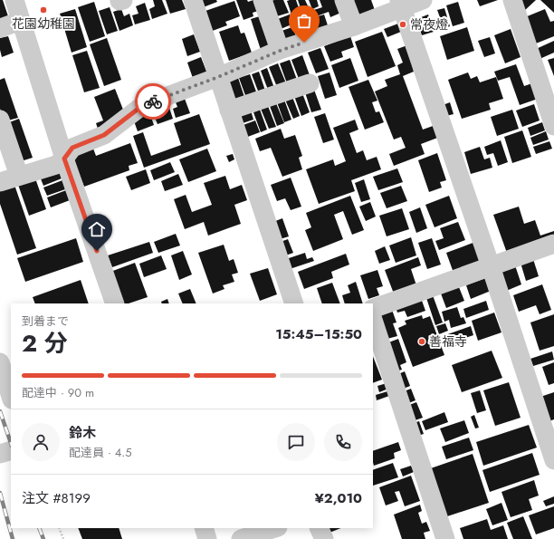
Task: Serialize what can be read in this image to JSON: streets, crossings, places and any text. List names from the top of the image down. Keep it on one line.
{"places":["花園幼稚園","常夜燈","善福寺"],"page":{"heading":["2 分","到着まで","15:45–15:50"],"panel":["鈴木","配達員 · 4.5","注文 #8199","¥2,010"],"bar":"配達中 · 90 m"}}
